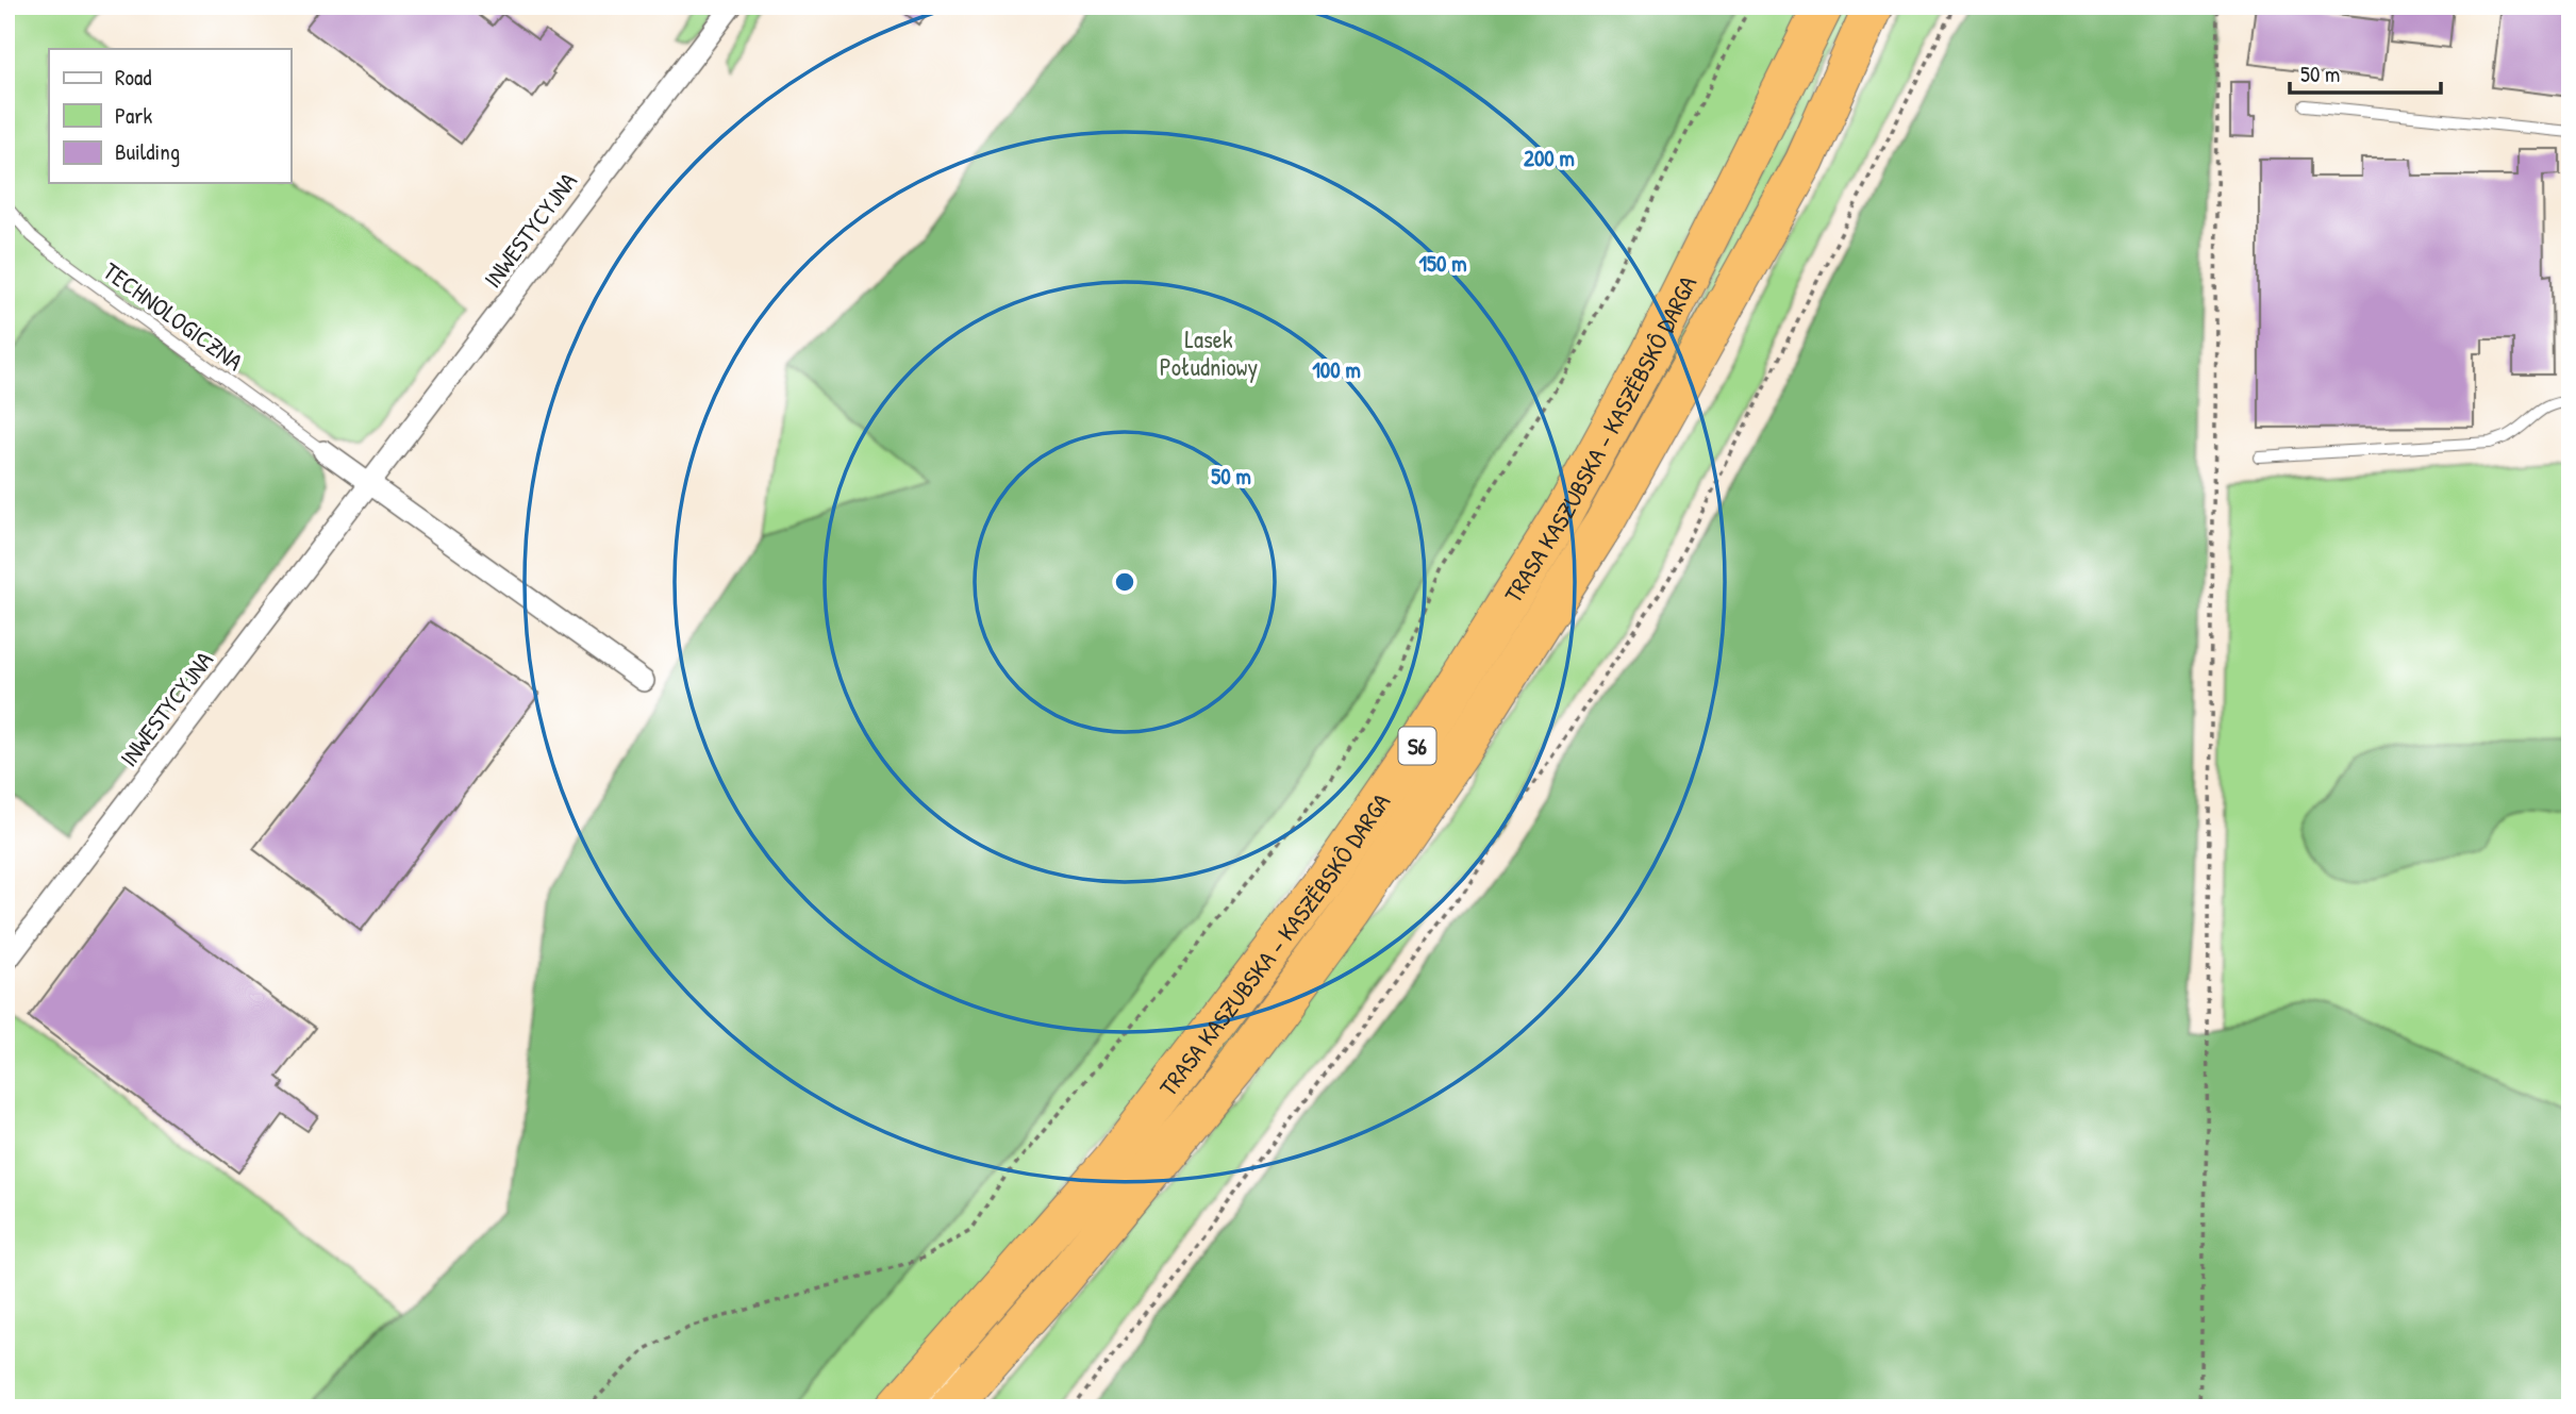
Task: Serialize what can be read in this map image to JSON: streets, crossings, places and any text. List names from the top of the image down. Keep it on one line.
{"streets":{"highway":["TRASA KASZUBSKA – KASZËBSKÔ DARGA","S6"],"street":["INWESTYCYJNA"],"lane":["TECHNOLOGICZNA"]},"parks":["Lasek Południowy"],"legend":["Road","Park","Building"],"scale_bar":"50 m","rings":["200 m","150 m","100 m","50 m"]}
